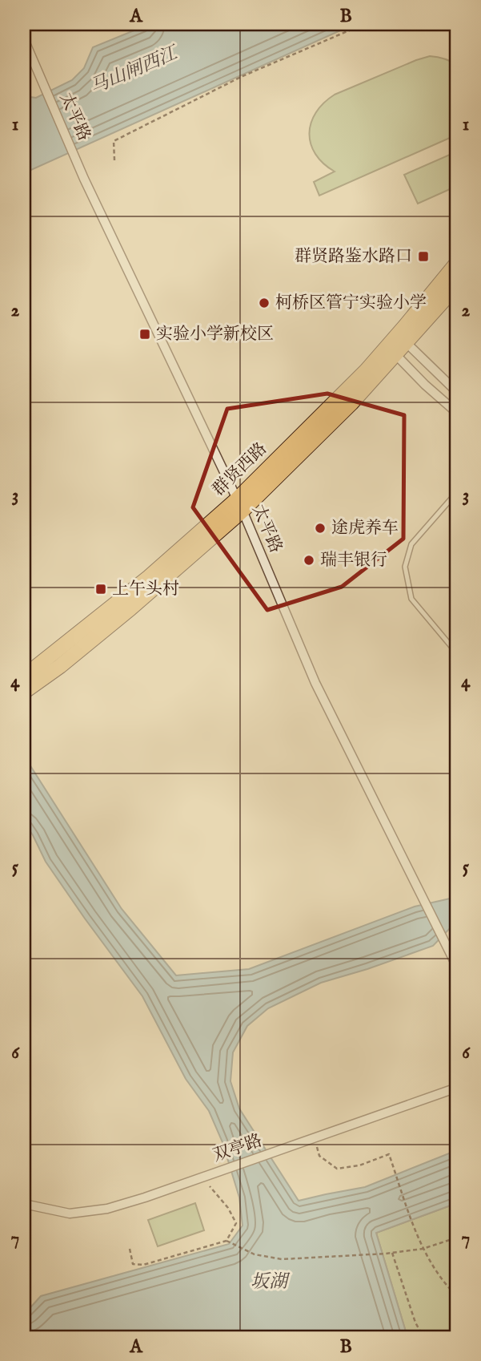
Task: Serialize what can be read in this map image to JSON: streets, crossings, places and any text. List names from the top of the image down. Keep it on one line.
{"streets":{"main road":["群贤西路"],"street":["太平路","双亭路"]},"crossings":[["太平路","群贤西路"]],"water":["马山闸西江","坂湖"],"places":{"transit":["群贤路鉴水路口","实验小学新校区","上午头村"],"other":["柯桥区管宁实验小学","途虎养车","瑞丰银行"]},"grid":{"columns":["A","B"],"rows":["1","2","3","4","5","6","7"]}}
